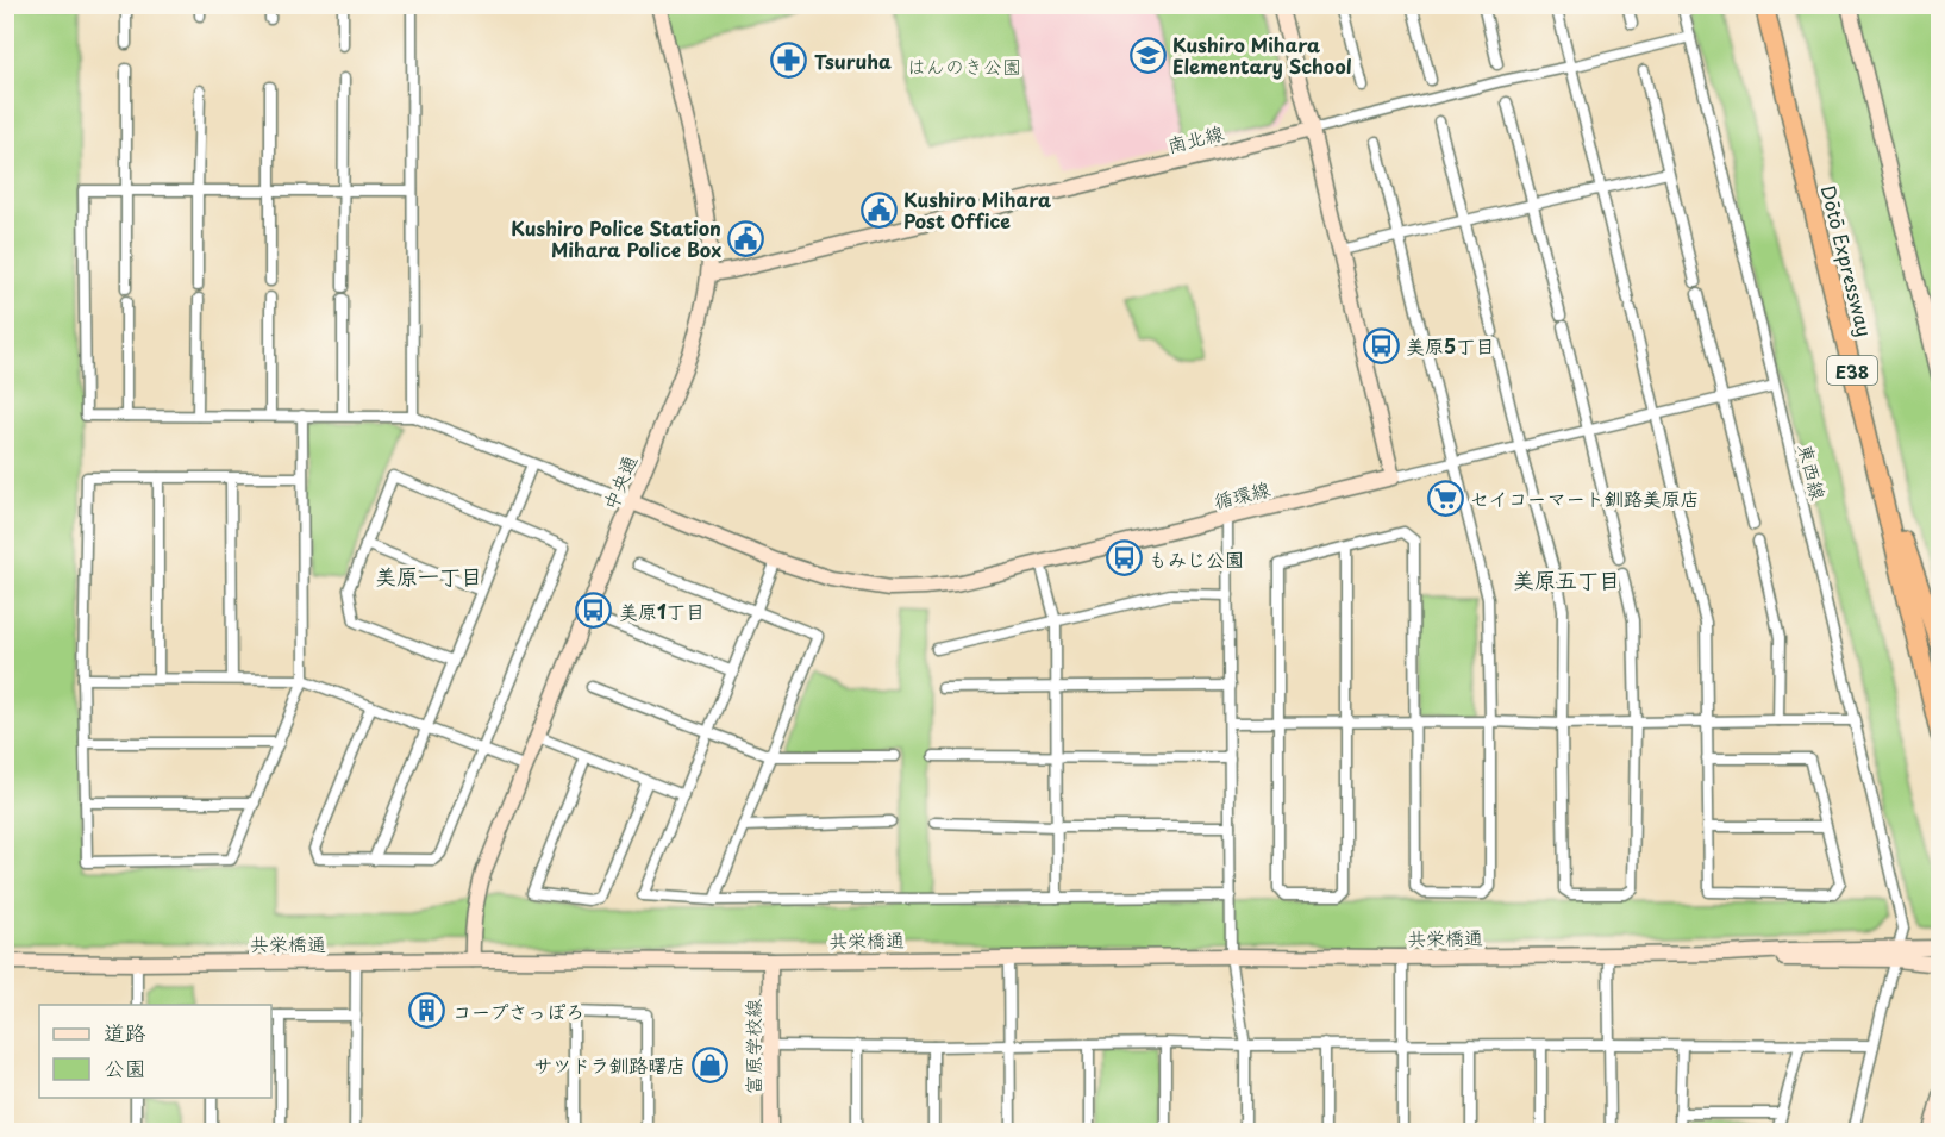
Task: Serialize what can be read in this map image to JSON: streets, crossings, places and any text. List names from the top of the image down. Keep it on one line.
{"streets":{"highway":["Dōtō Expressway","E38"],"street":["南北線","東西線","中央通","循環線","共栄橋通","富原学校線"]},"crossings":[["南北線","東西線"],["南北線","中央通"],["東西線","共栄橋通"],["中央通","循環線"],["中央通","共栄橋通"],["共栄橋通","富原学校線"]],"districts":["美原一丁目","美原五丁目"],"parks":["はんのき公園"],"places":{"school or university":["Kushiro Mihara Elementary School"],"pharmacy":["Tsuruha"],"public building":["Kushiro Mihara Post Office","Kushiro Police Station Mihara Police Box"],"bus stop":["美原5丁目","もみじ公園","美原1丁目"],"supermarket":["セイコーマート釧路美原店"],"building":["コープさっぽろ"],"shop":["サツドラ釧路曙店"]},"legend":["道路","公園"]}
